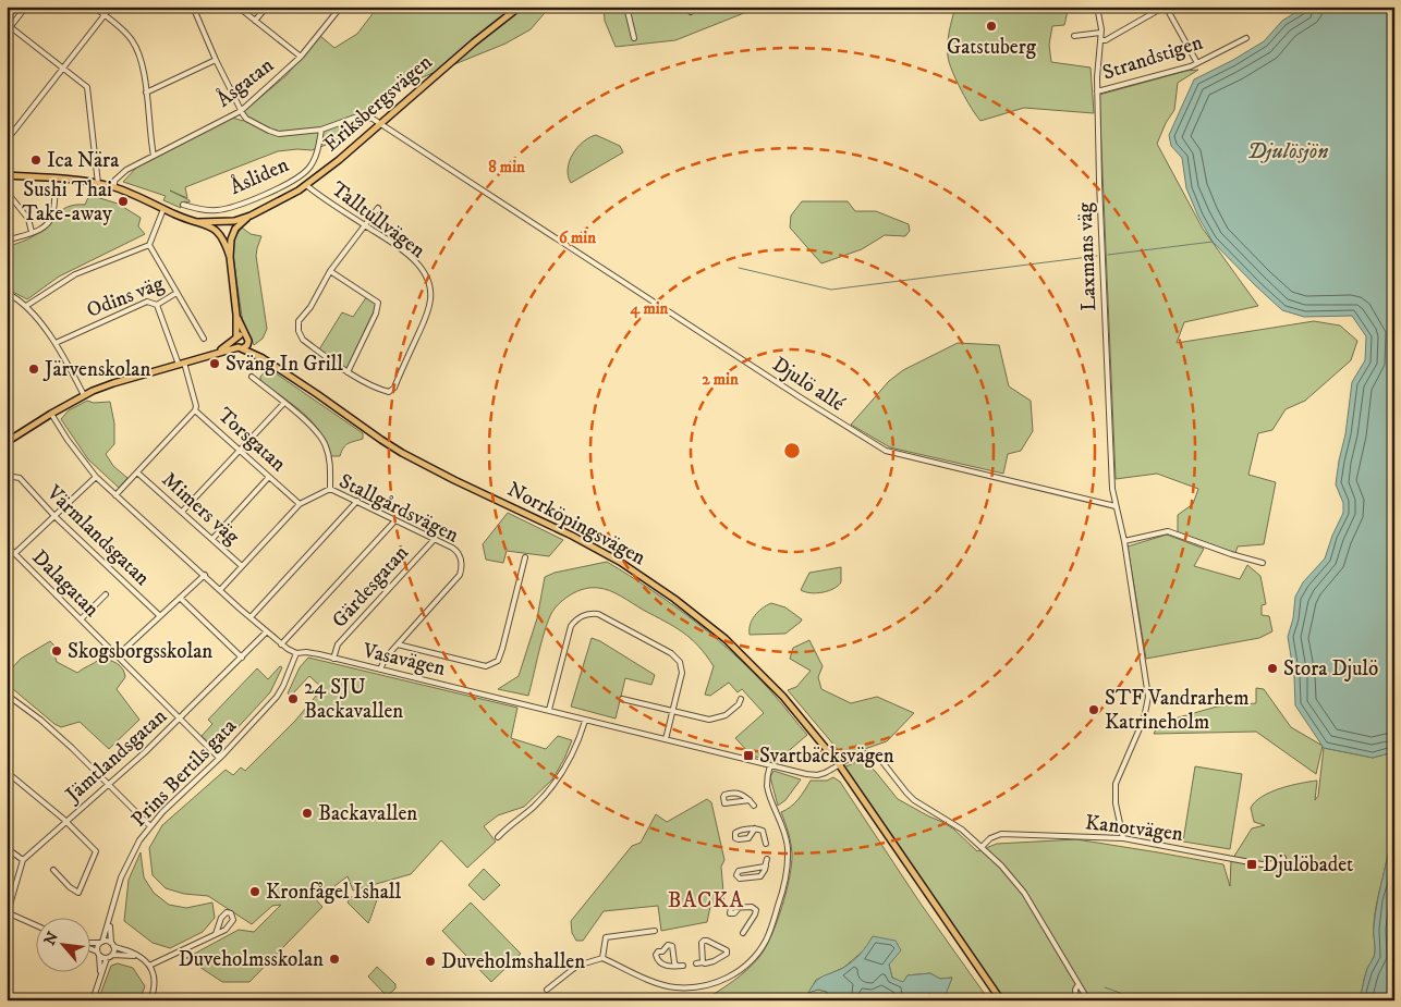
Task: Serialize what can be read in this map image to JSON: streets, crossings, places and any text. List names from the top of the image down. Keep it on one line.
{"streets":{"main road":["Eriksbergsvägen","Norrköpingsvägen"],"street":["Strandstigen","Åsgatan","Åsliden","Talltullvägen","Laxmans väg","Odins väg","Djulö allé","Torsgatan","Mimers väg","Stallgårdsvägen","Värmlandsgatan","Dalagatan","Gärdesgatan","Vasavägen","Jämtlandsgatan","Prins Bertils gata","Kanotvägen"]},"crossings":[["Strandstigen","Laxmans väg"],["Eriksbergsvägen","Talltullvägen"],["Eriksbergsvägen","Djulö allé"],["Laxmans väg","Djulö allé"],["Laxmans väg","Kanotvägen"],["Odins väg","Torsgatan"],["Torsgatan","Stallgårdsvägen"],["Mimers väg","Stallgårdsvägen"],["Stallgårdsvägen","Gärdesgatan"],["Stallgårdsvägen","Vasavägen"],["Norrköpingsvägen","Vasavägen"],["Dalagatan","Jämtlandsgatan"],["Dalagatan","Prins Bertils gata"],["Gärdesgatan","Vasavägen"],["Vasavägen","Jämtlandsgatan"],["Vasavägen","Prins Bertils gata"],["Vasavägen","Kanotvägen"]],"districts":["BACKA"],"water":["Djulösjön"],"places":{"other":["Gatstuberg","Ica Nära","Sushi Thai Take-away","Sväng In Grill","Järvenskolan","Skogsborgsskolan","Stora Djulö","24 SJU Backavallen","STF Vandrarhem Katrineholm","Backavallen","Kronfågel Ishall","Duveholmsskolan","Duveholmshallen"],"transit":["Svartbäcksvägen","Djulöbadet"]},"north":"top left","rings":["8 min","6 min","4 min","2 min"]}
